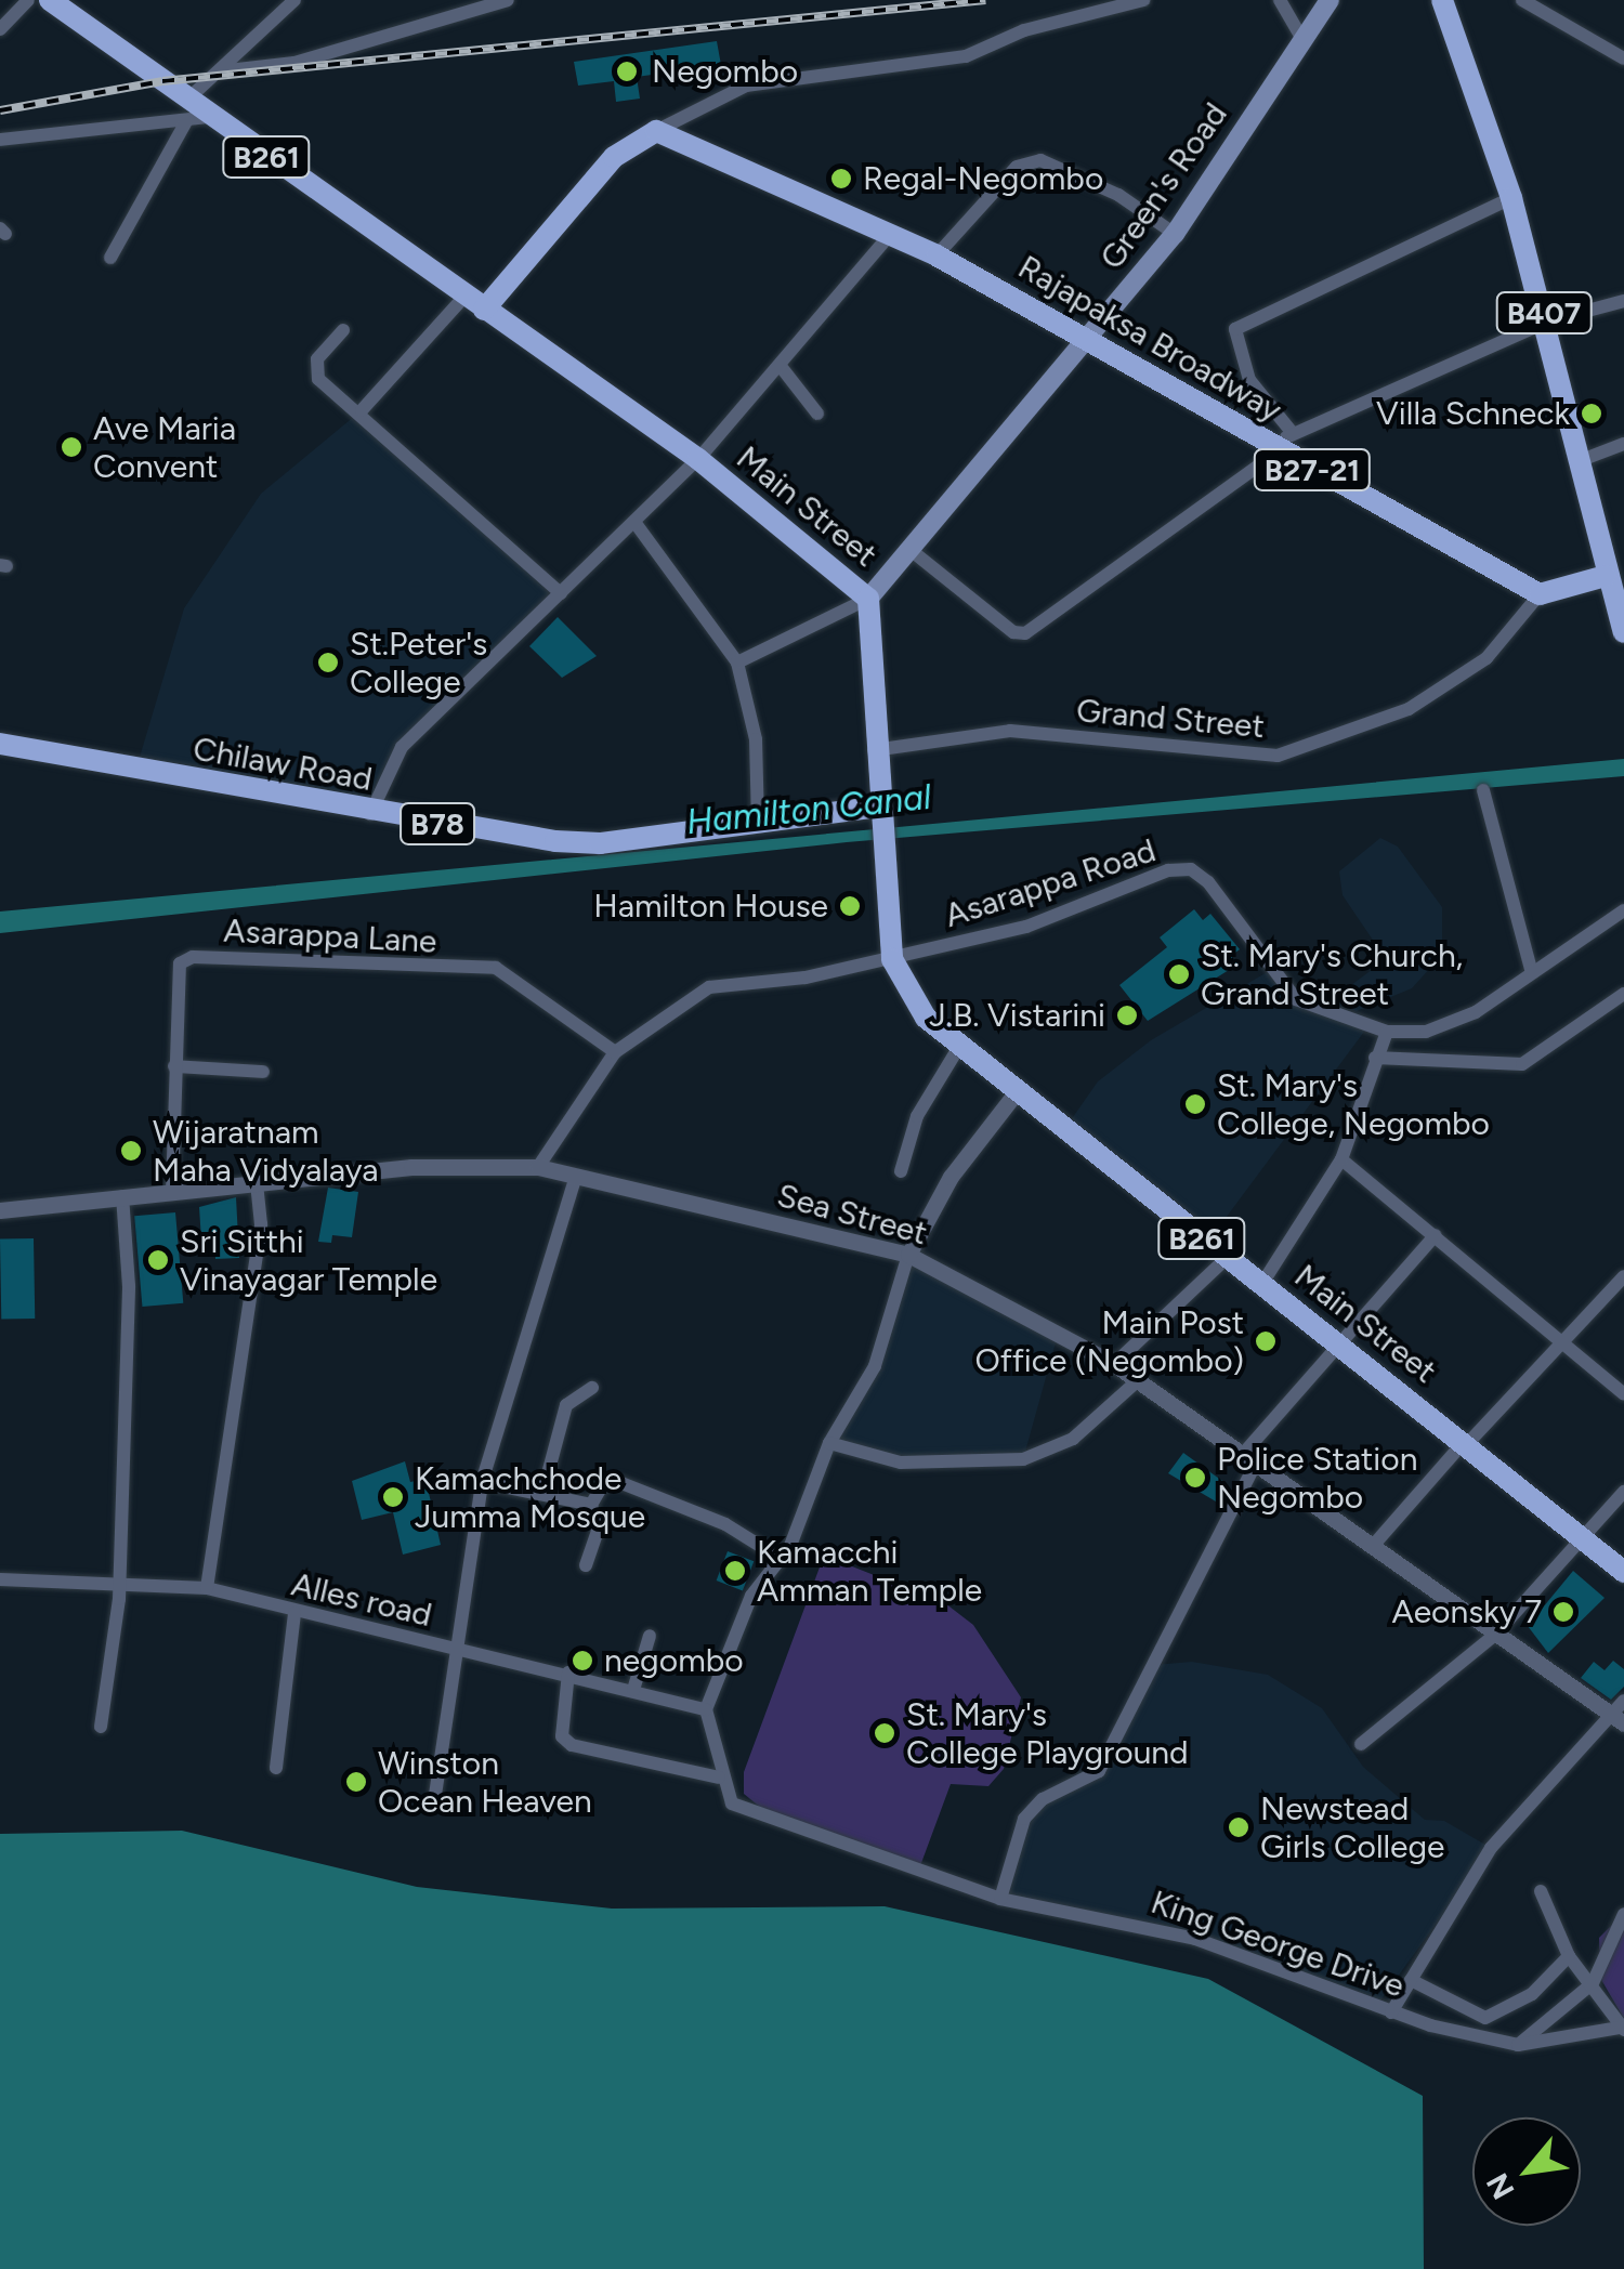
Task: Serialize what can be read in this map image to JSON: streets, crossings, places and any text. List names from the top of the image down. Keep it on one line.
{"streets":{"main road":["B261","Green's Road","B407","Rajapaksa Broadway","B27-21","Main Street","Chilaw Road","B78"],"street":["Grand Street","Asarappa Road","Asarappa Lane","Sea Street","Alles road","King George Drive"]},"crossings":[["Green's Road","Rajapaksa Broadway"],["Green's Road","Main Street"],["Rajapaksa Broadway","Grand Street"],["Main Street","Grand Street"],["Main Street","Chilaw Road"],["Main Street","Asarappa Road"],["Asarappa Road","Asarappa Lane"],["Asarappa Road","Sea Street"],["Asarappa Lane","Sea Street"]],"water":["Hamilton Canal"],"places":["Negombo","Regal-Negombo","Villa Schneck","Ave Maria Convent","St.Peter's College","Hamilton House","St. Mary's Church, Grand Street","J.B. Vistarini","St. Mary's College, Negombo","Wijaratnam Maha Vidyalaya","Sri Sitthi Vinayagar Temple","Main Post Office (Negombo)","Police Station Negombo","Kamachchode Jumma Mosque","Kamacchi Amman Temple","Aeonsky 7","negombo","St. Mary's College Playground","Winston Ocean Heaven","Newstead Girls College"],"north":"bottom left"}
